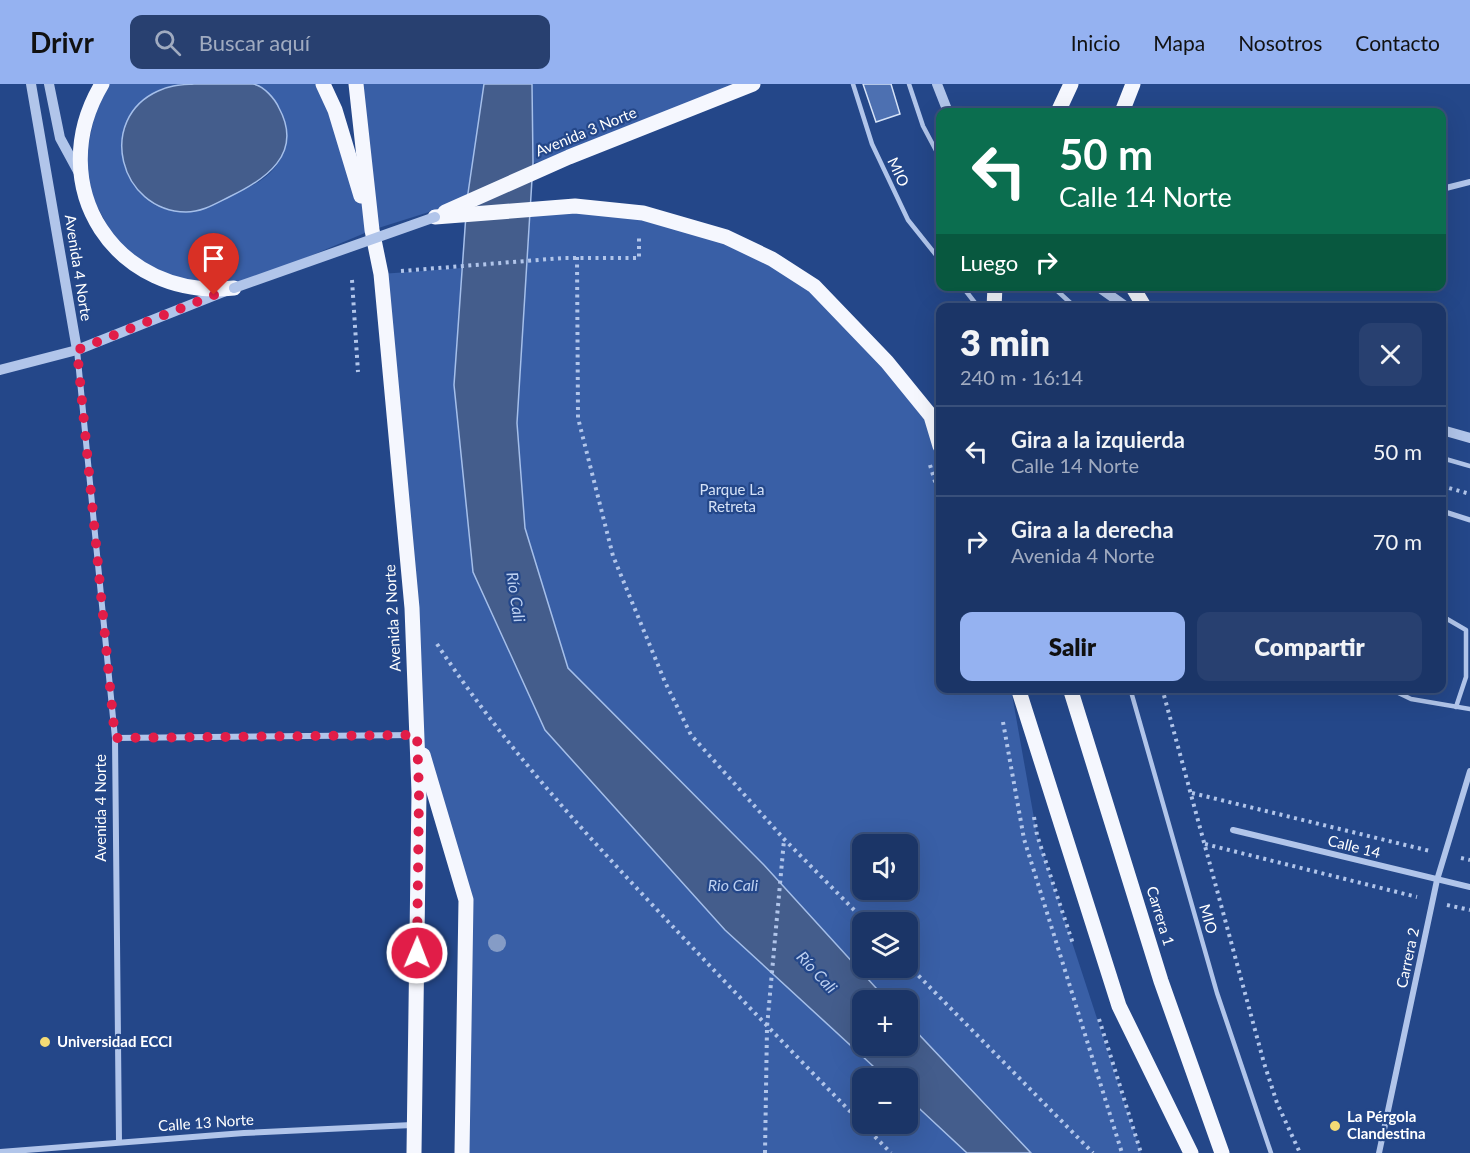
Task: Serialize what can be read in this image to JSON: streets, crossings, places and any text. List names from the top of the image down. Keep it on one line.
{"streets":{"main road":["Avenida 3 Norte","Avenida 2 Norte","Carrera 1"],"street":["Avenida 4 Norte","Calle 14","Carrera 2","Calle 13 Norte"],"lane":["MIO"]},"crossings":[["Avenida 4 Norte","Calle 13 Norte"],["Avenida 2 Norte","Calle 13 Norte"],["Calle 14","Carrera 2"]],"water":["Río Cali","Rio Cali"],"parks":["Parque La Retreta"],"places":["Universidad ECCI","La Pérgola Clandestina"],"page":{"header":"Drivr","search":"Buscar aquí","nav":["Inicio","Mapa","Nosotros","Contacto"],"turn":["50 m","Calle 14 Norte"],"then":"Luego","heading":["3 min","240 m · 16:14"],"list":[{"name":"Gira a la izquierda","note":"Calle 14 Norte","value":"50 m"},{"name":"Gira a la derecha","note":"Avenida 4 Norte","value":"70 m"}],"buttons":["Salir","Compartir"],"map_buttons":["+","−"]}}
